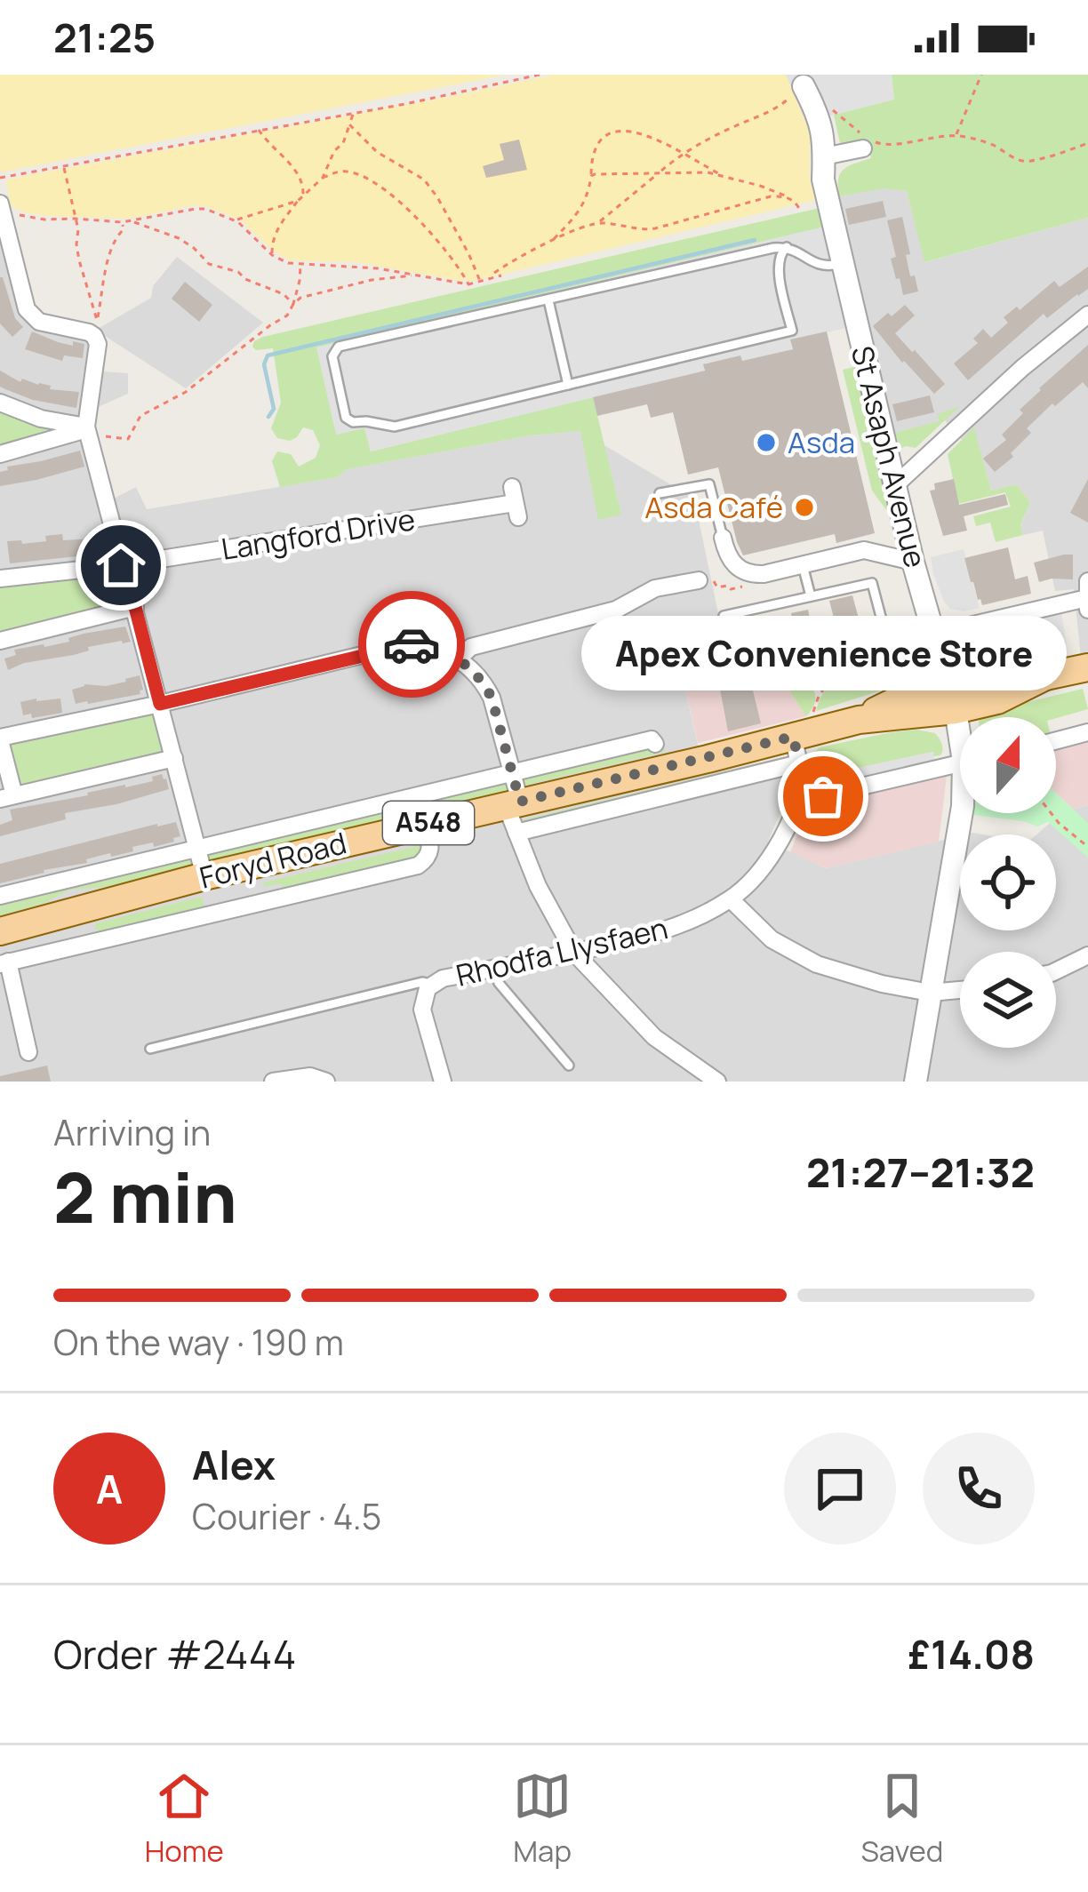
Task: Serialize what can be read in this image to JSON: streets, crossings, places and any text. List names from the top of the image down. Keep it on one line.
{"streets":{"main road":["A548","Foryd Road"],"street":["St Asaph Avenue","Langford Drive","Rhodfa Llysfaen"]},"crossings":[["St Asaph Avenue","Foryd Road"],["Foryd Road","Rhodfa Llysfaen"]],"places":["Asda","Asda Café","Apex Convenience Store"],"north":"top","page":{"status":"21:25","bubble":"Apex Convenience Store","heading":["2 min","Arriving in","21:27–21:32"],"panel":["Alex","Courier · 4.5","Order #2444","£14.08"],"bar":"On the way · 190 m","round":"A","tabs":["Home","Map","Saved"]}}
